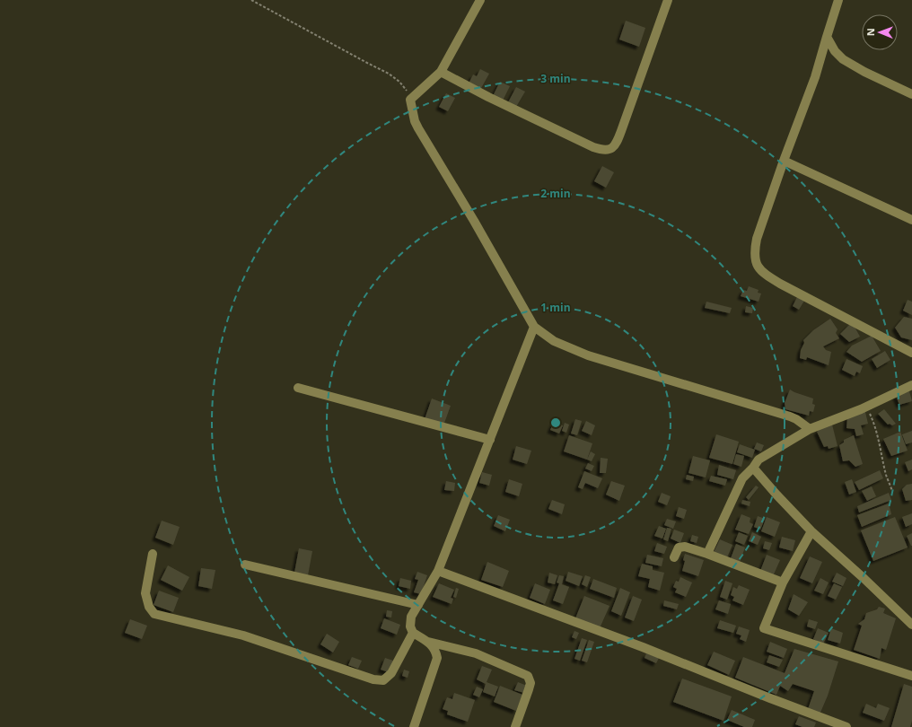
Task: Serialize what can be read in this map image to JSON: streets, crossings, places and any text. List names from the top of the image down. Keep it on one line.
{"north":"left","rings":["3 min","2 min","1 min"]}
